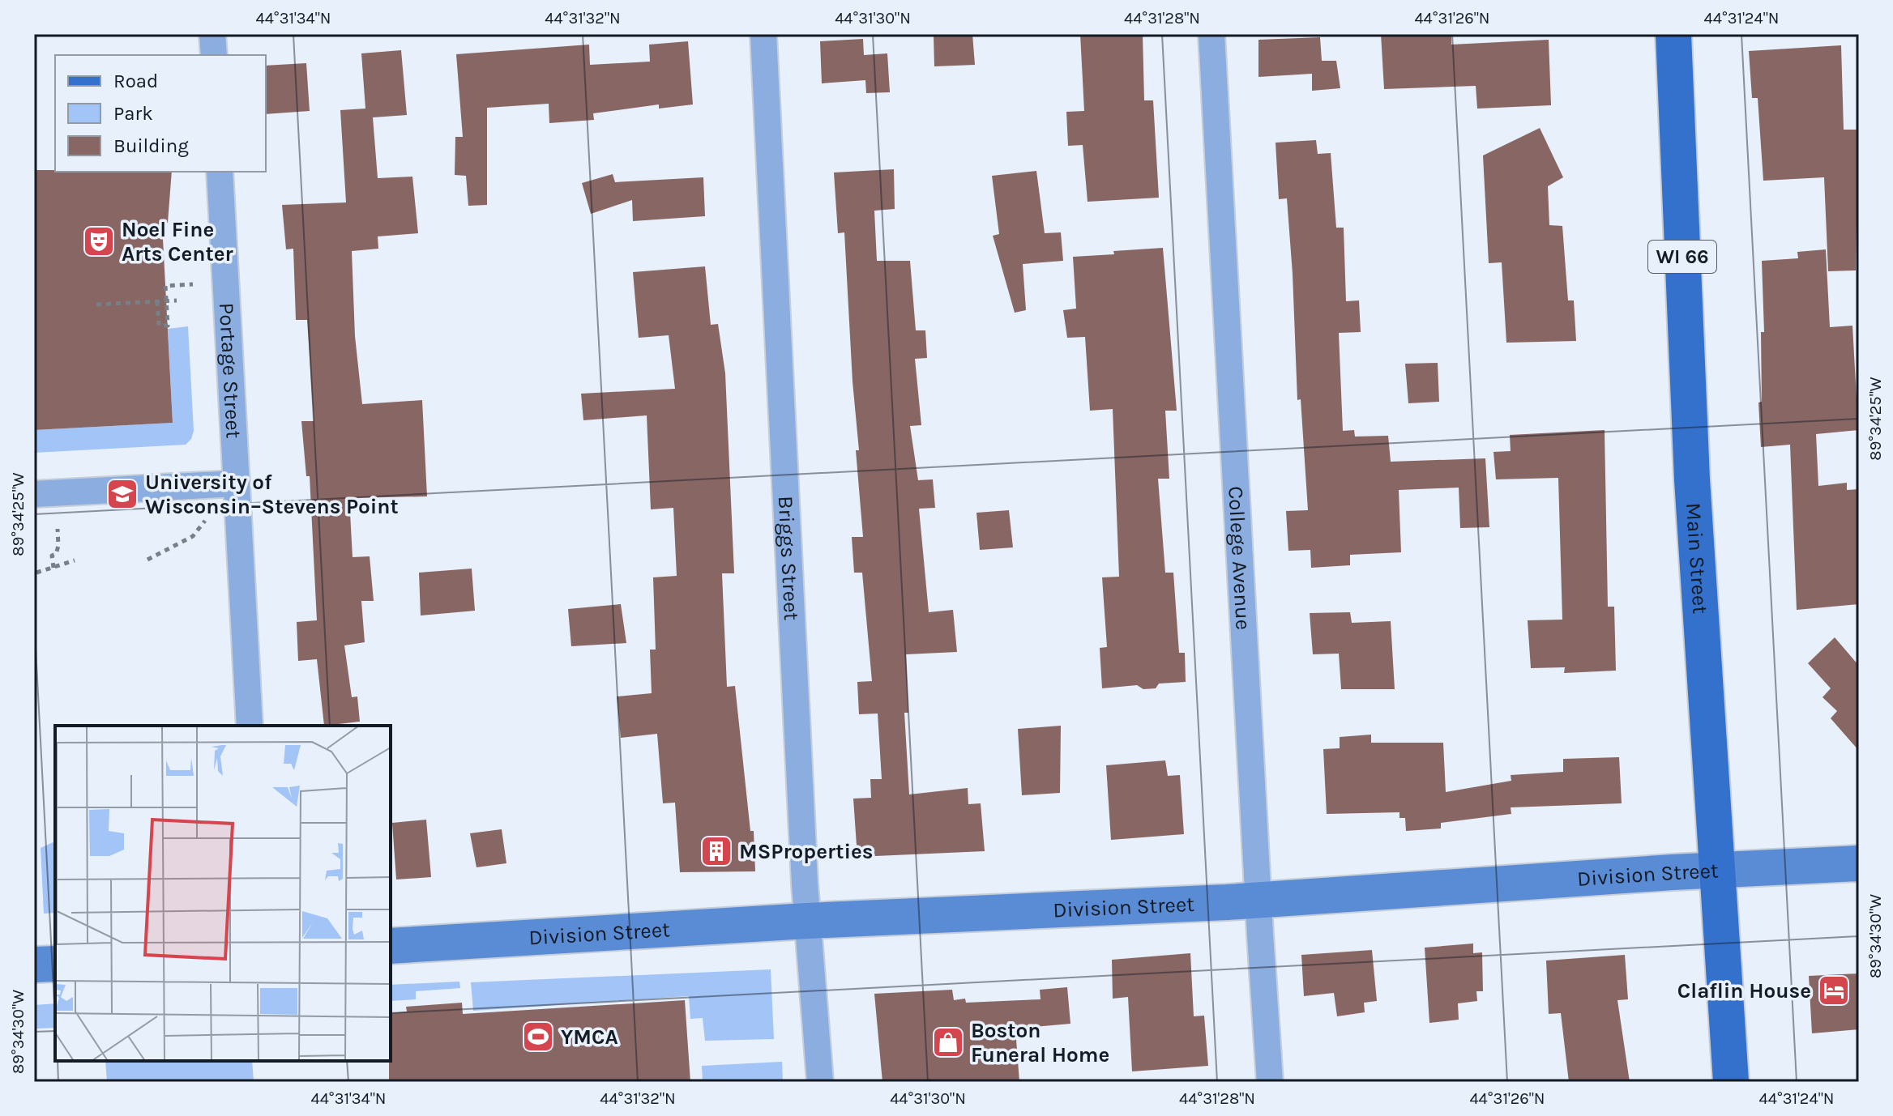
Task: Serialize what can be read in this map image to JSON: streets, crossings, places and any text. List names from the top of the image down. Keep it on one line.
{"streets":{"main road":["WI 66","Main Street","Division Street"],"street":["Portage Street","Briggs Street","College Avenue"]},"crossings":[["Briggs Street","Division Street"],["College Avenue","Division Street"],["Main Street","Division Street"]],"places":{"theatre":["Noel Fine Arts Center"],"school or university":["University of Wisconsin–Stevens Point"],"building":["MSProperties"],"hotel":["Claflin House"],"sports":["YMCA"],"shop":["Boston Funeral Home"]},"legend":["Road","Park","Building"],"coordinates":["44°31'34\"N","44°31'32\"N","44°31'30\"N","44°31'28\"N","44°31'26\"N","44°31'24\"N","89°34'25\"W","89°34'30\"W"]}
